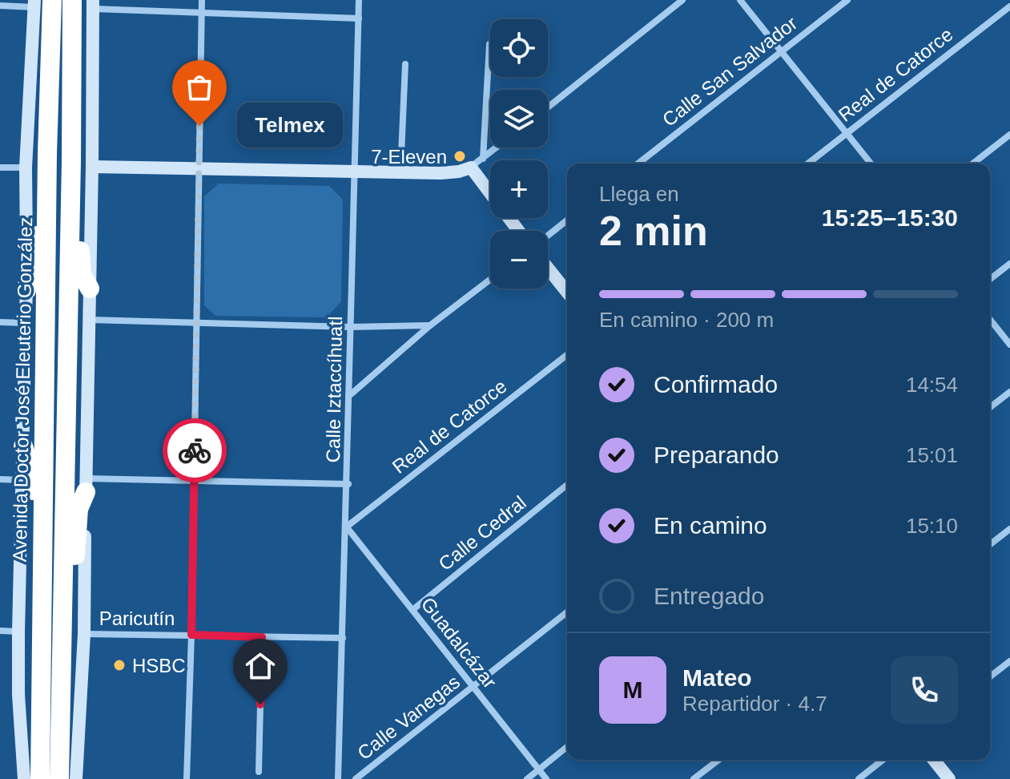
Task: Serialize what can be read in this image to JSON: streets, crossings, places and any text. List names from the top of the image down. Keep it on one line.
{"streets":{"highway":["Avenida Doctor José Eleuterio González"],"street":["Calle San Salvador","Real de Catorce","Calle Iztaccíhuatl","Calle Cedral","Paricutín","Guadalcázar","Calle Vanegas"]},"crossings":[["Real de Catorce","Calle Iztaccíhuatl"],["Real de Catorce","Guadalcázar"],["Calle Iztaccíhuatl","Paricutín"],["Calle Iztaccíhuatl","Guadalcázar"],["Calle Cedral","Guadalcázar"],["Guadalcázar","Calle Vanegas"]],"places":["Telmex","7-Eleven","HSBC"],"page":{"map_buttons":["+","−"],"bubble":"Telmex","heading":["2 min","Llega en","15:25–15:30"],"panel":["Mateo","Repartidor · 4.7"],"bar":"En camino · 200 m","list":[["Confirmado","14:54"],["Preparando","15:01"],["En camino","15:10"],"Entregado"],"round":"M"}}
